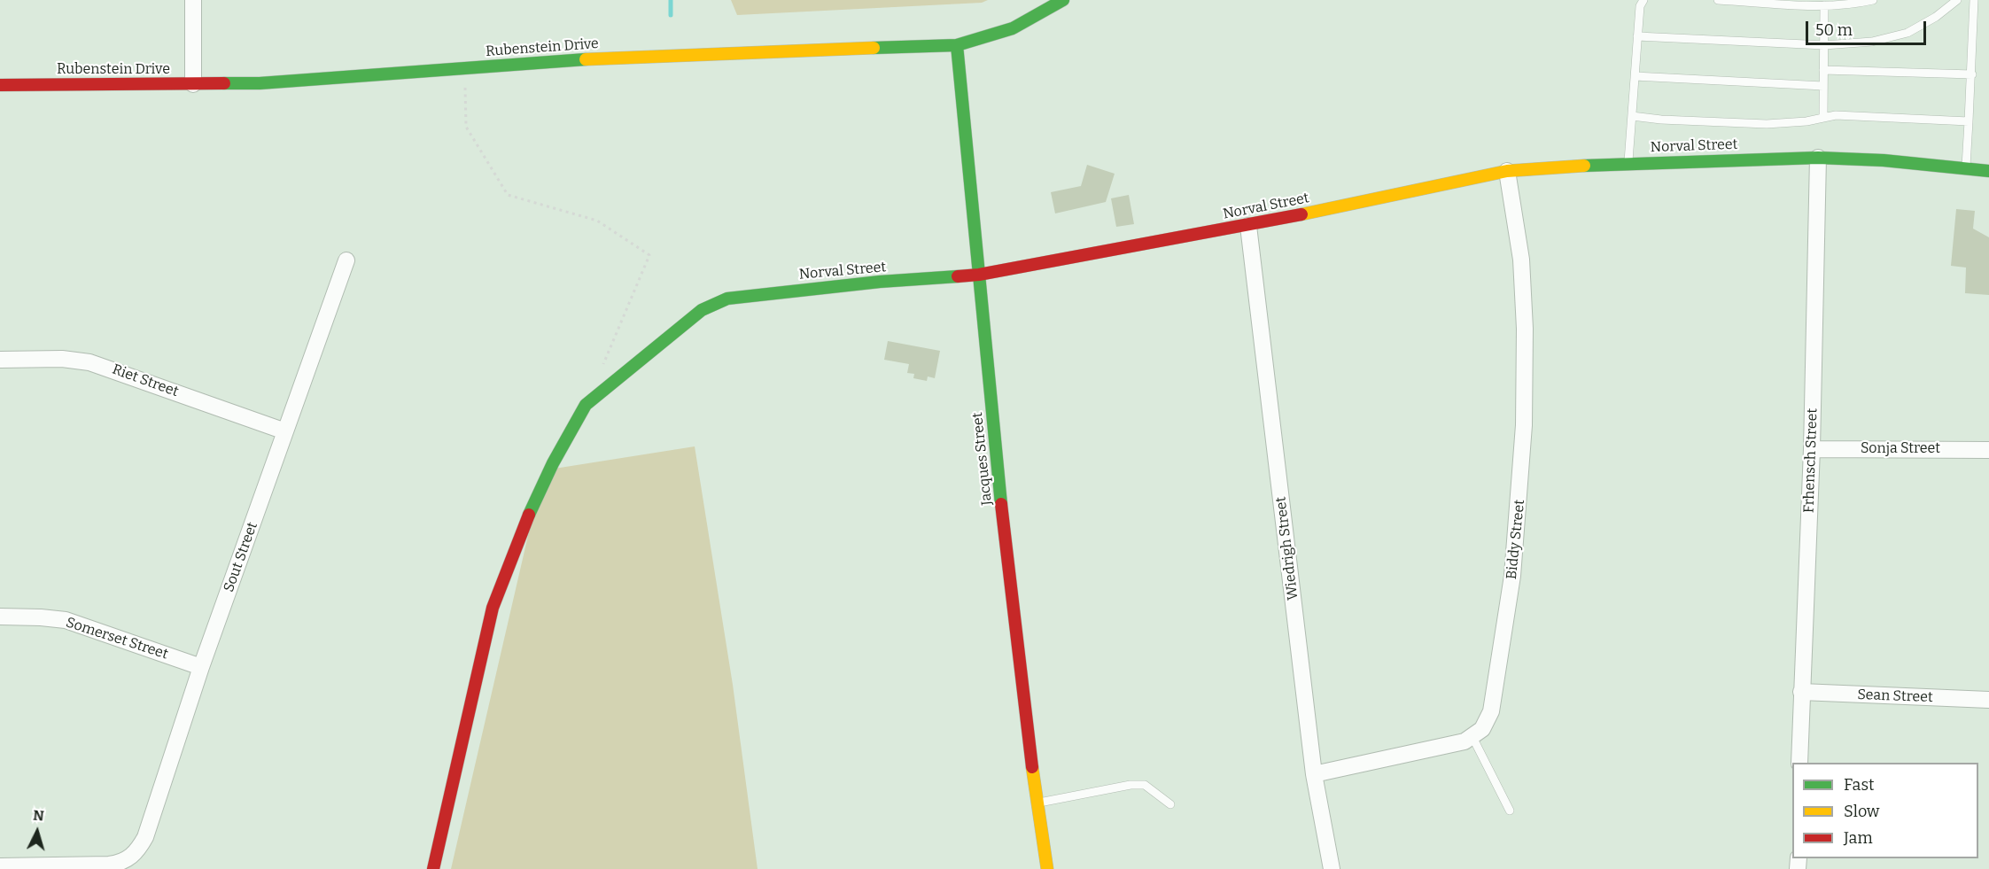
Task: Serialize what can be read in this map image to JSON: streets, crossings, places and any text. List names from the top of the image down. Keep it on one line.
{"streets":{"street":["Rubenstein Drive","Norval Street","Riet Street","Sonja Street","Jacques Street","Frhensch Street","Biddy Street","Wiedrigh Street","Sout Street","Somerset Street","Sean Street"]},"crossings":[["Rubenstein Drive","Jacques Street"],["Norval Street","Jacques Street"],["Norval Street","Frhensch Street"],["Norval Street","Biddy Street"],["Norval Street","Wiedrigh Street"],["Riet Street","Sout Street"],["Sonja Street","Frhensch Street"],["Frhensch Street","Sean Street"],["Sout Street","Somerset Street"]],"legend":["Fast","Slow","Jam"],"scale_bar":"50 m","north":"top"}
